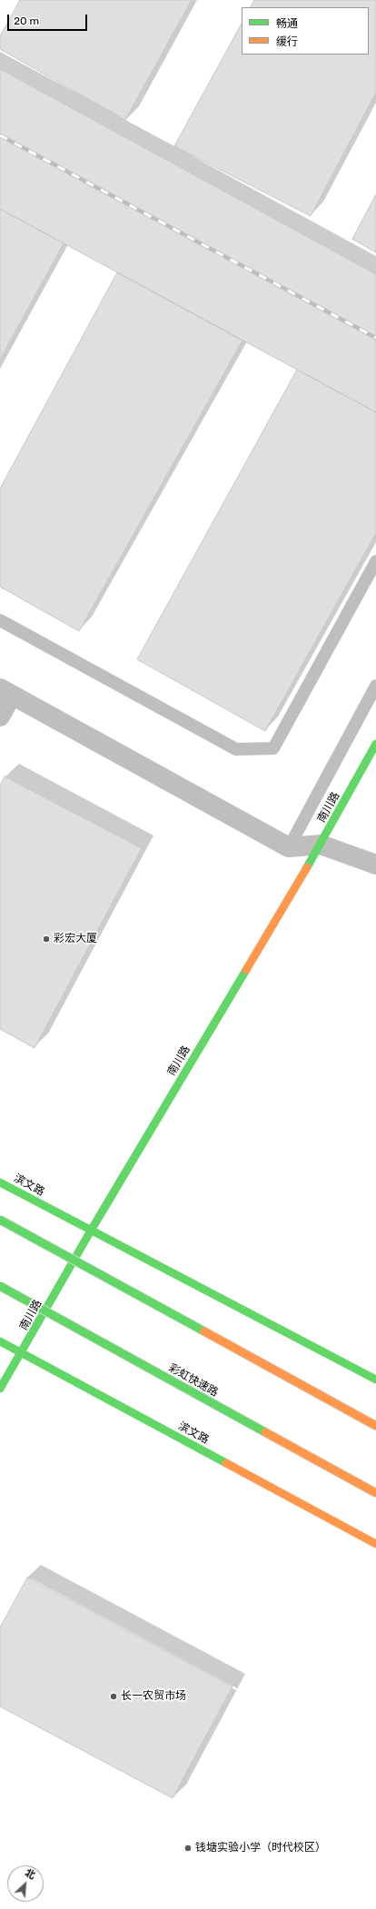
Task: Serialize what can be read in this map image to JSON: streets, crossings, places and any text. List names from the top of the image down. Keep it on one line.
{"streets":{"main road":["南川路","滨文路","彩虹快速路"]},"crossings":[["南川路","滨文路"]],"places":["彩宏大厦","长一农贸市场","钱塘实验小学（时代校区）"],"legend":["畅通","缓行"],"scale_bar":"20 m","north":"top right"}
